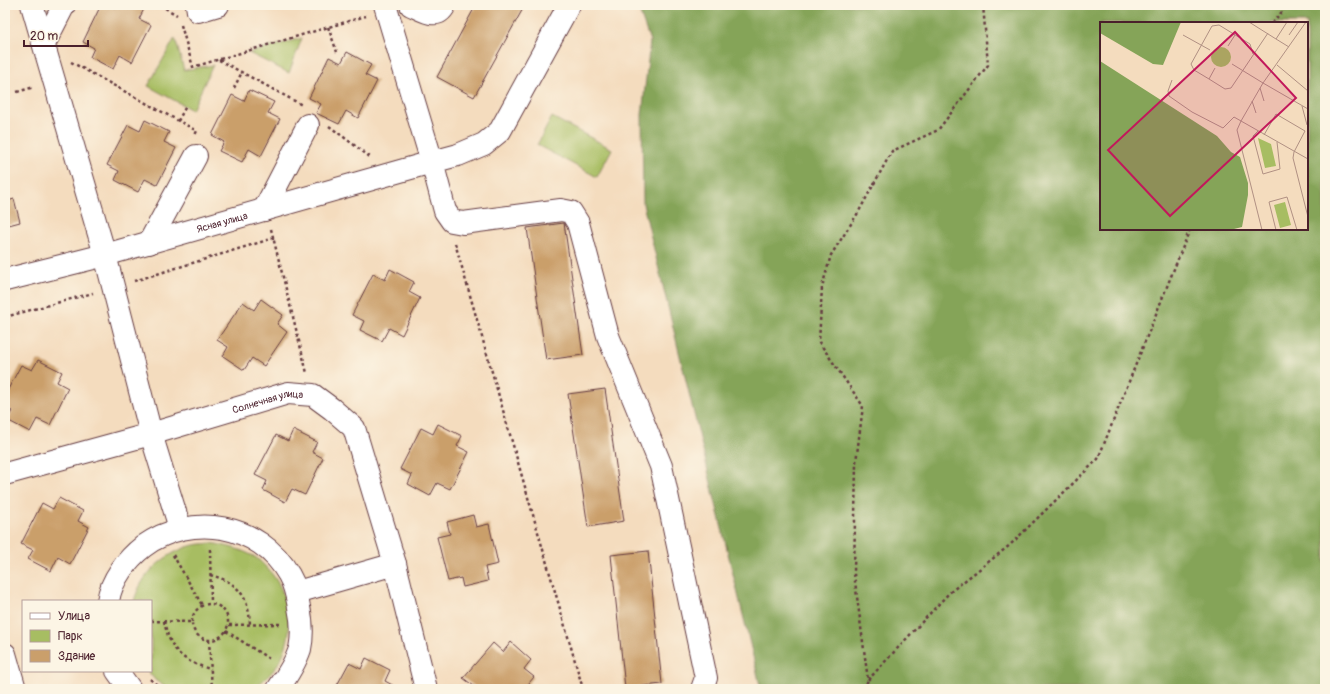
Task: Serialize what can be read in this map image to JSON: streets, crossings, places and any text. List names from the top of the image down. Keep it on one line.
{"streets":{"street":["Ясная улица","Солнечная улица"]},"legend":["Улица","Парк","Здание"],"scale_bar":"20 m"}
